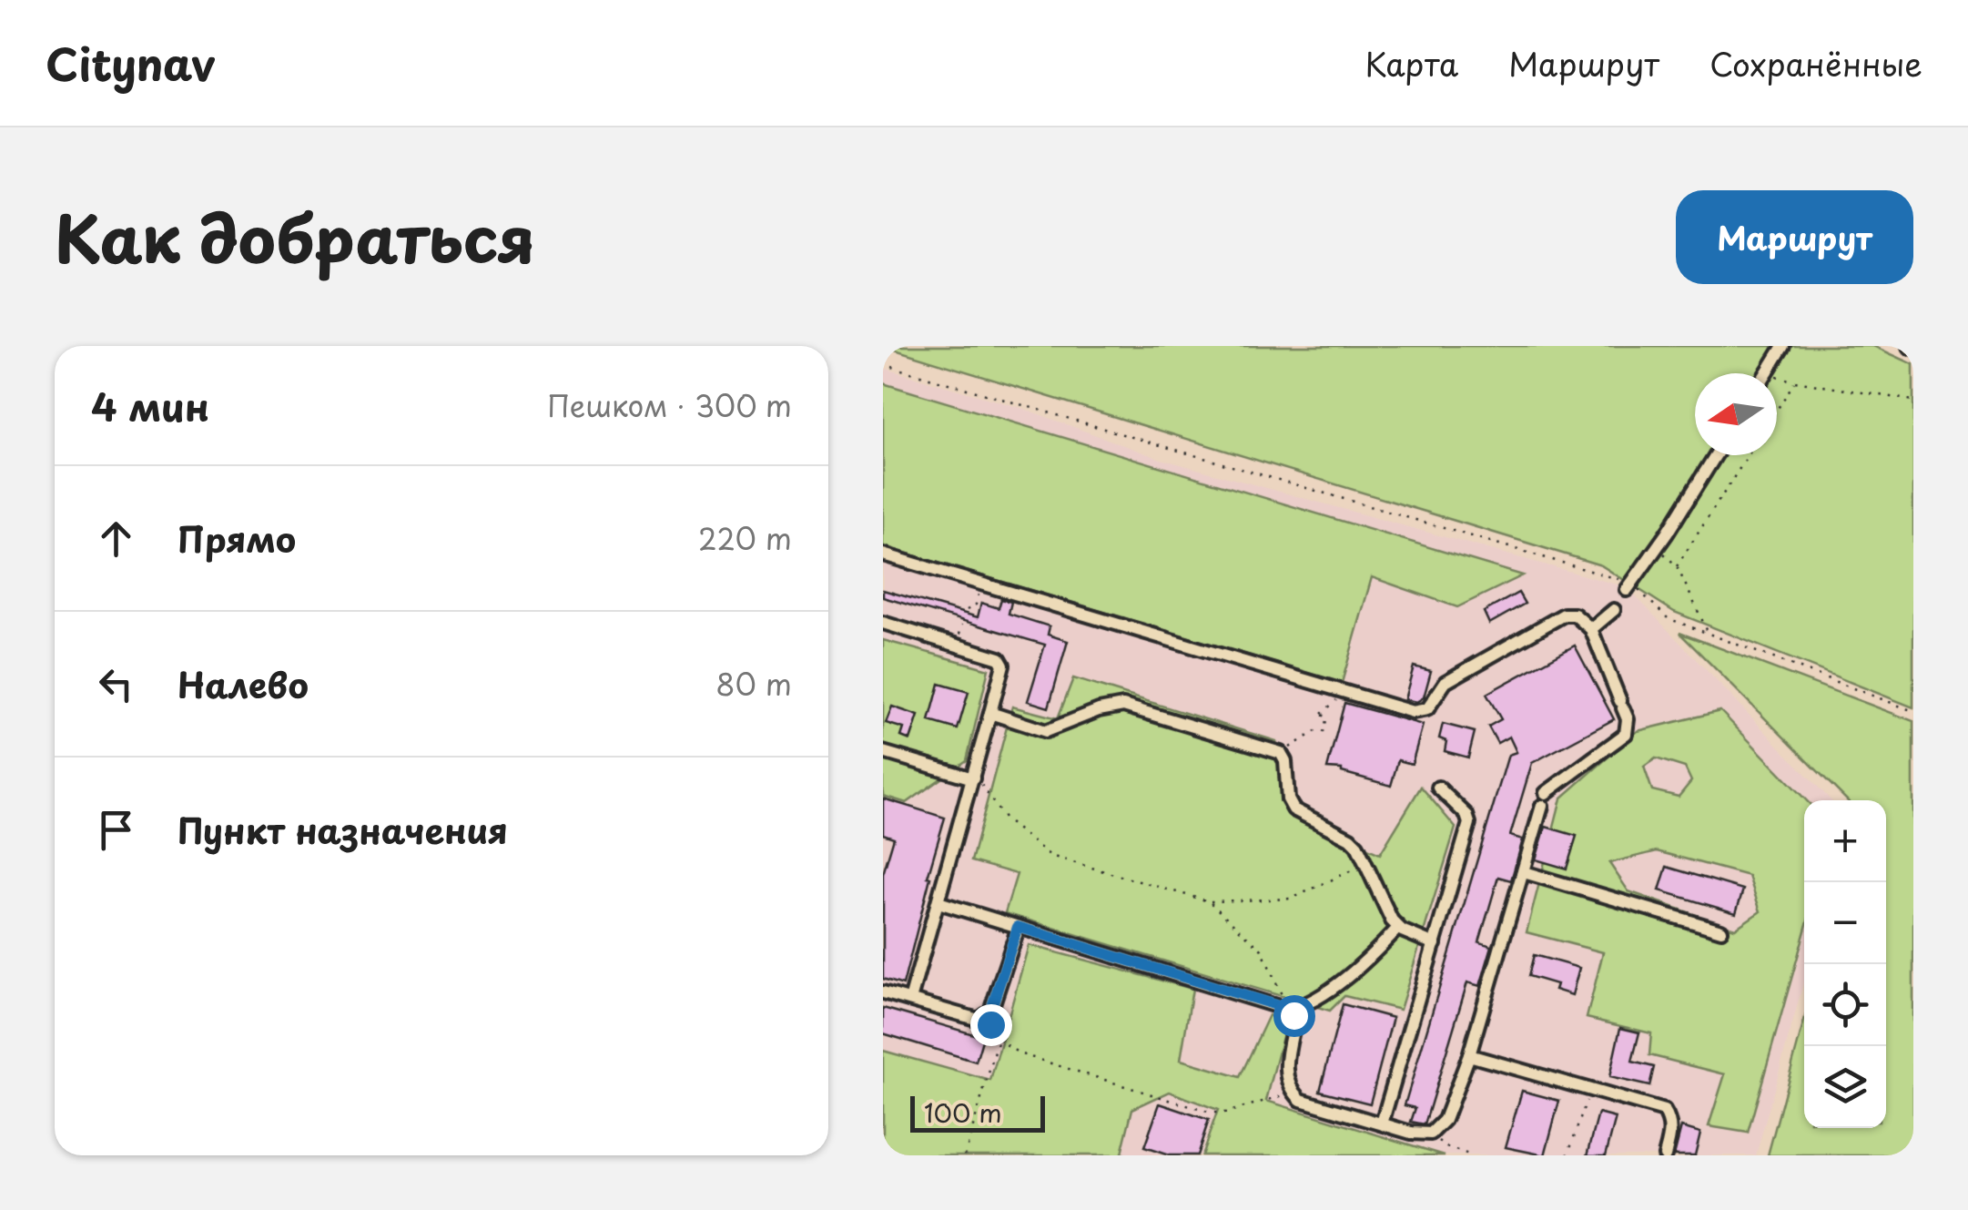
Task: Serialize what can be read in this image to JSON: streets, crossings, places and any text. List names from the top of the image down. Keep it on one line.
{"scale_bar":"100 m","north":"left","page":{"header":"Citynav","nav":["Карта","Маршрут","Сохранённые"],"title":"Как добраться","buttons":"Маршрут","heading":["4 мин","Пешком · 300 m"],"list":[["Прямо","220 m"],["Налево","80 m"],"Пункт назначения"],"map_buttons":["+","−"],"scale":"100 m"}}
